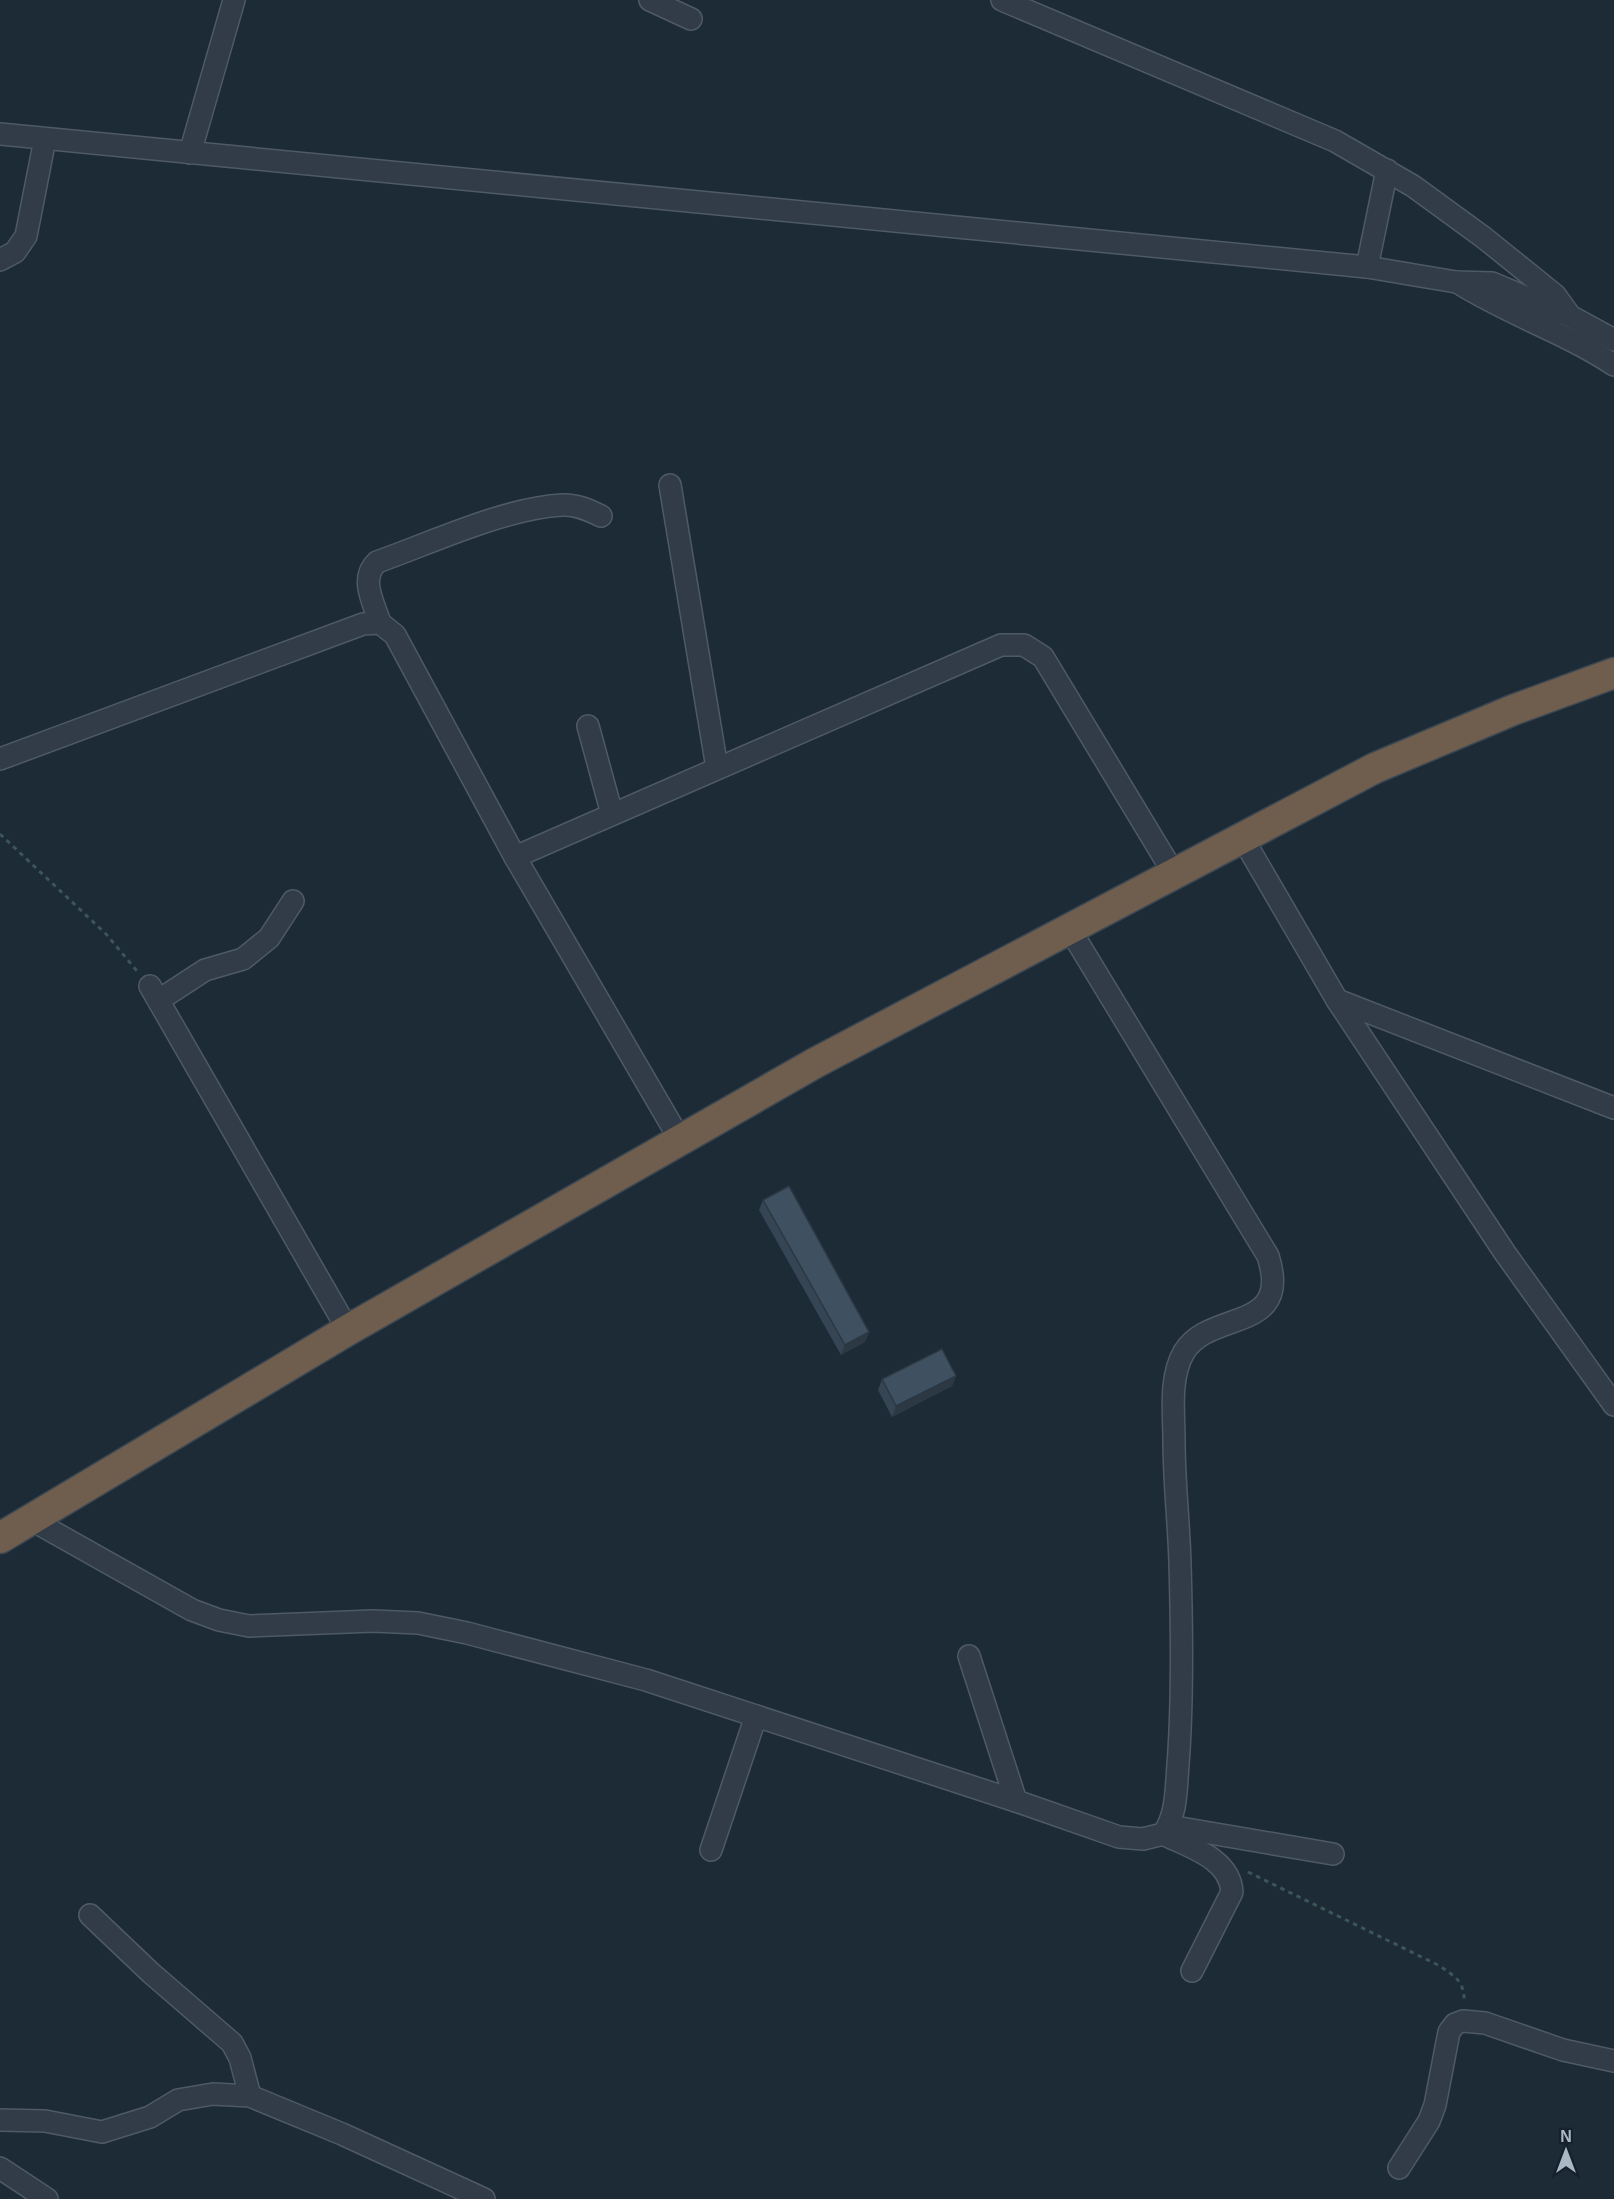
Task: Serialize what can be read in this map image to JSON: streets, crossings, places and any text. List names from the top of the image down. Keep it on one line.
{"north":"top"}
